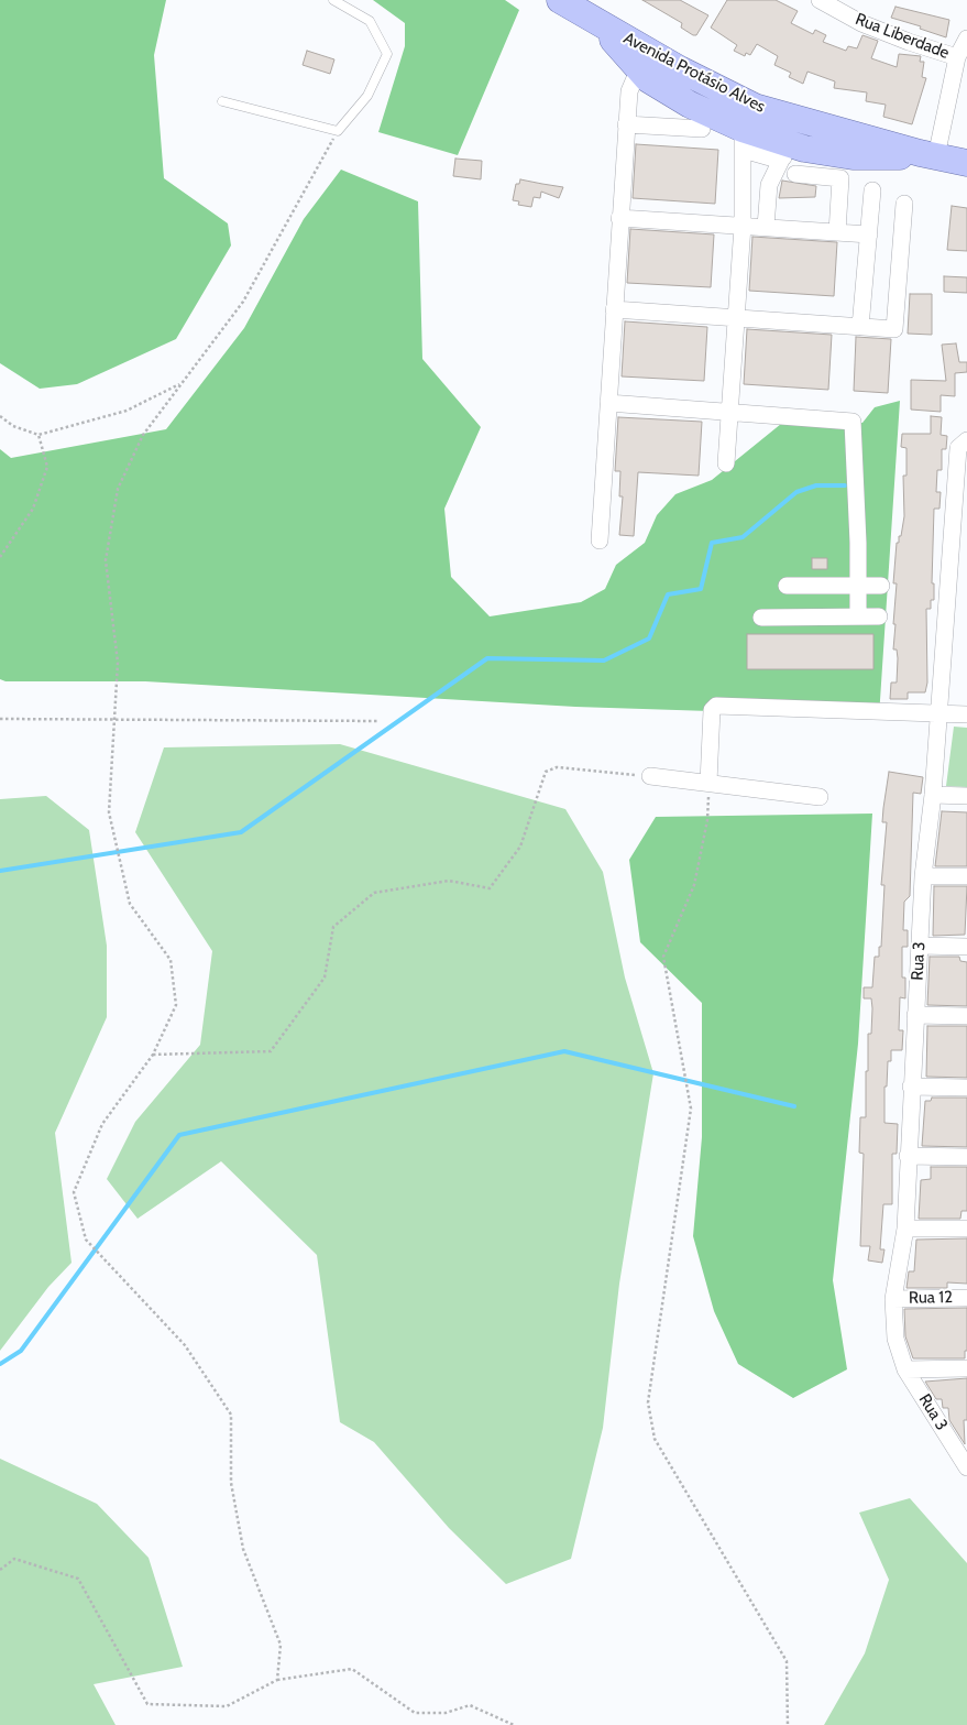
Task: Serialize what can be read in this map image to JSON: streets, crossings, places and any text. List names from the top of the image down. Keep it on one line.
{"streets":{"main road":["Avenida Protásio Alves"],"street":["Rua Liberdade","Rua 3","Rua 12"]},"crossings":[["Rua 3","Rua 12"]]}
